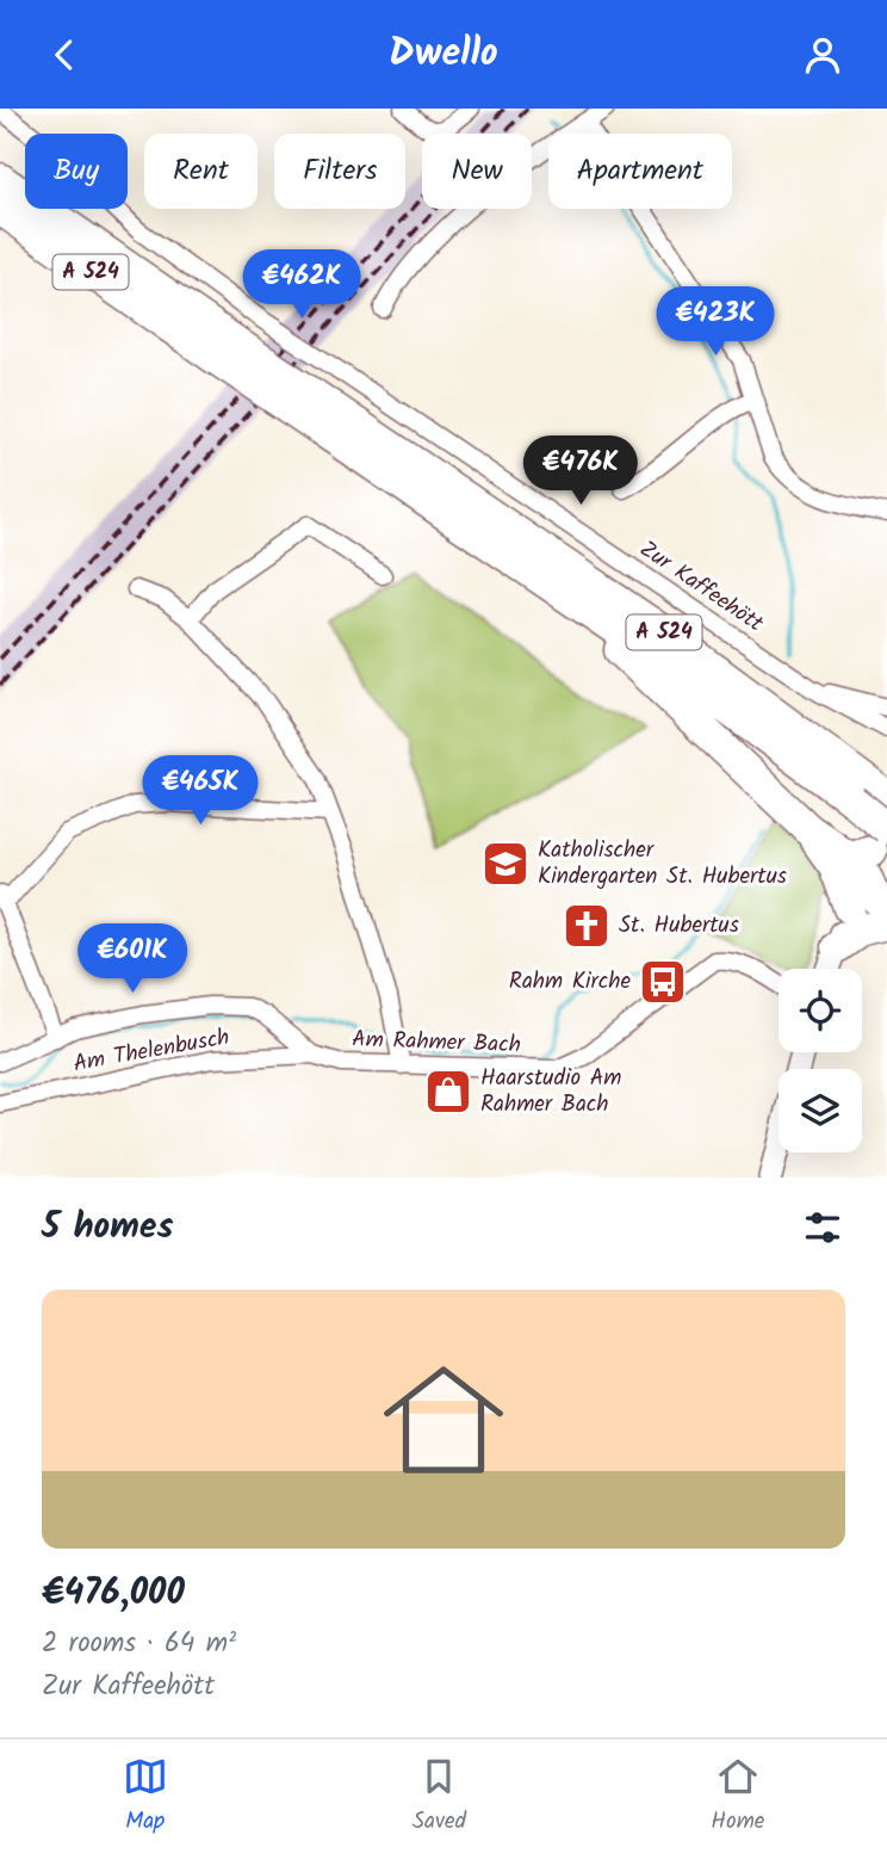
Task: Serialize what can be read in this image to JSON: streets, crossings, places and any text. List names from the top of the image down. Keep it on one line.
{"streets":{"highway":["A 524"],"street":["Zur Kaffeehött","Am Rahmer Bach","Am Thelenbusch"]},"crossings":[["Am Rahmer Bach","Am Thelenbusch"]],"places":{"school or university":["Katholischer Kindergarten St. Hubertus"],"church":["St. Hubertus"],"bus stop":["Rahm Kirche"],"shop":["Haarstudio Am Rahmer Bach"]},"page":{"header":"Dwello","chip":["Buy","Rent","Filters","New","Apartment"],"price":["€462K","€423K","€476K","€465K","€601K"],"heading":"5 homes","list":[{"name":"€476,000","note":"2 rooms · 64 m² · Zur Kaffeehött"}],"tabs":["Map","Saved","Home"]}}
